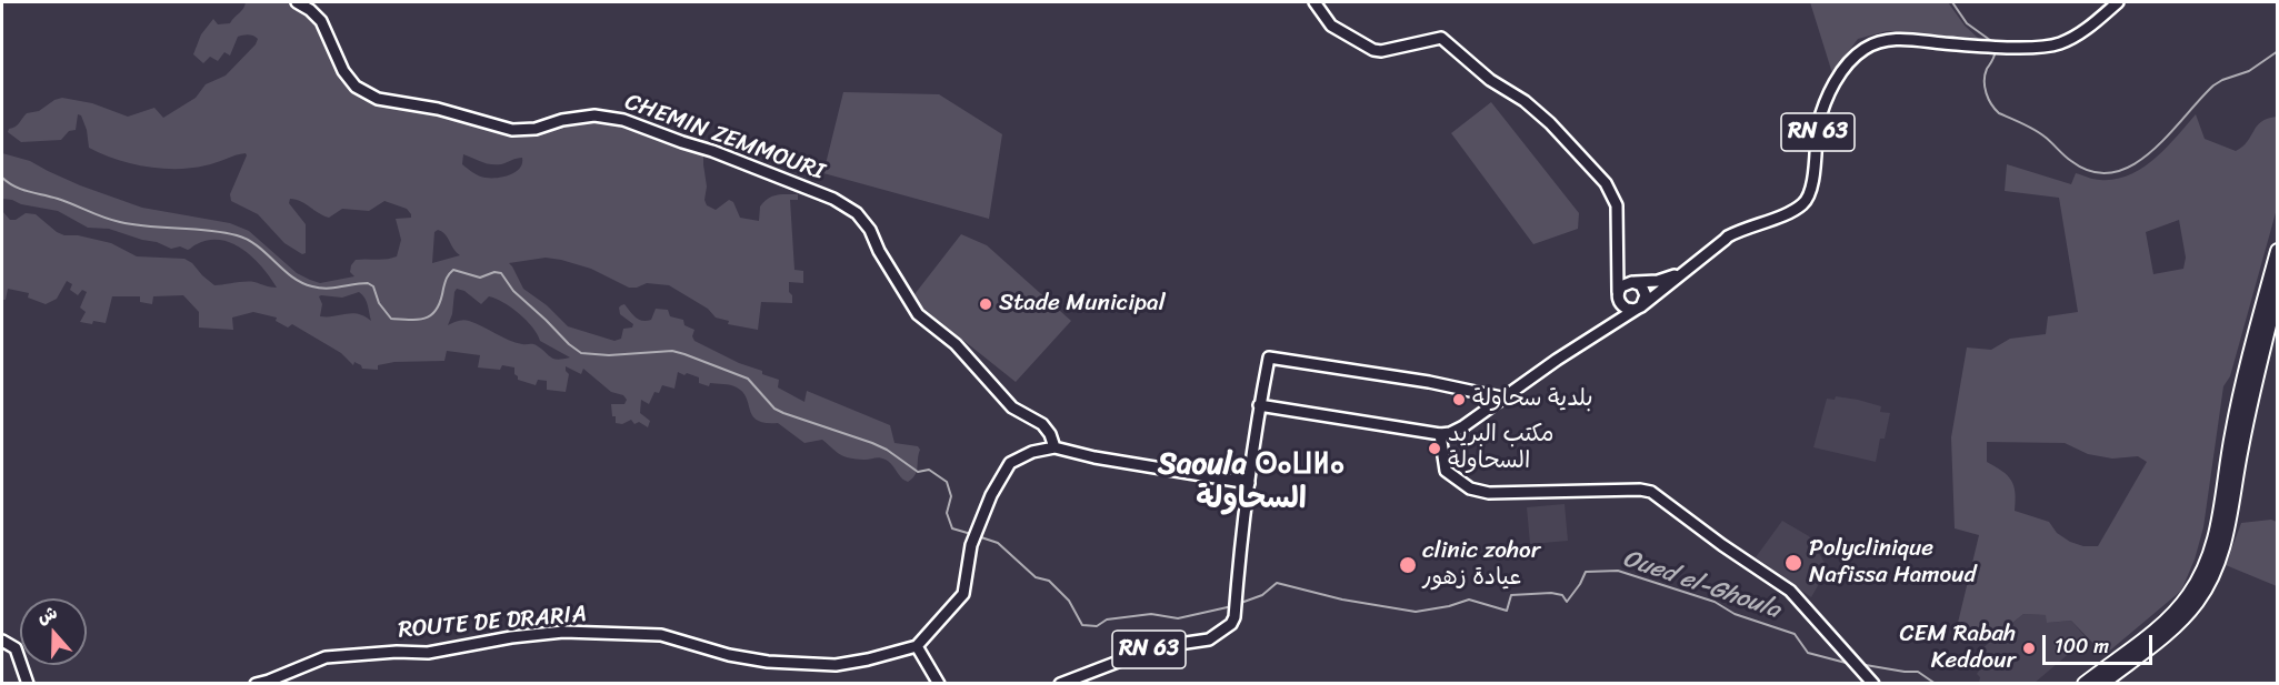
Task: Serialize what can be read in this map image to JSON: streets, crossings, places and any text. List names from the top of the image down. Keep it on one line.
{"streets":{"main road":["RN 63","CHEMIN ZEMMOURI","ROUTE DE DRARIA"]},"districts":["Saoula ⵙⴰⵡⵍⴰ السحاولة"],"water":["Oued el-Ghoula"],"places":["Stade Municipal","بلدية سحاولة","مكتب البريد السحاولة","Polyclinique Nafissa Hamoud","clinic zohor عيادة زهور","CEM Rabah Keddour"],"scale_bar":"100 m","north":"top"}
